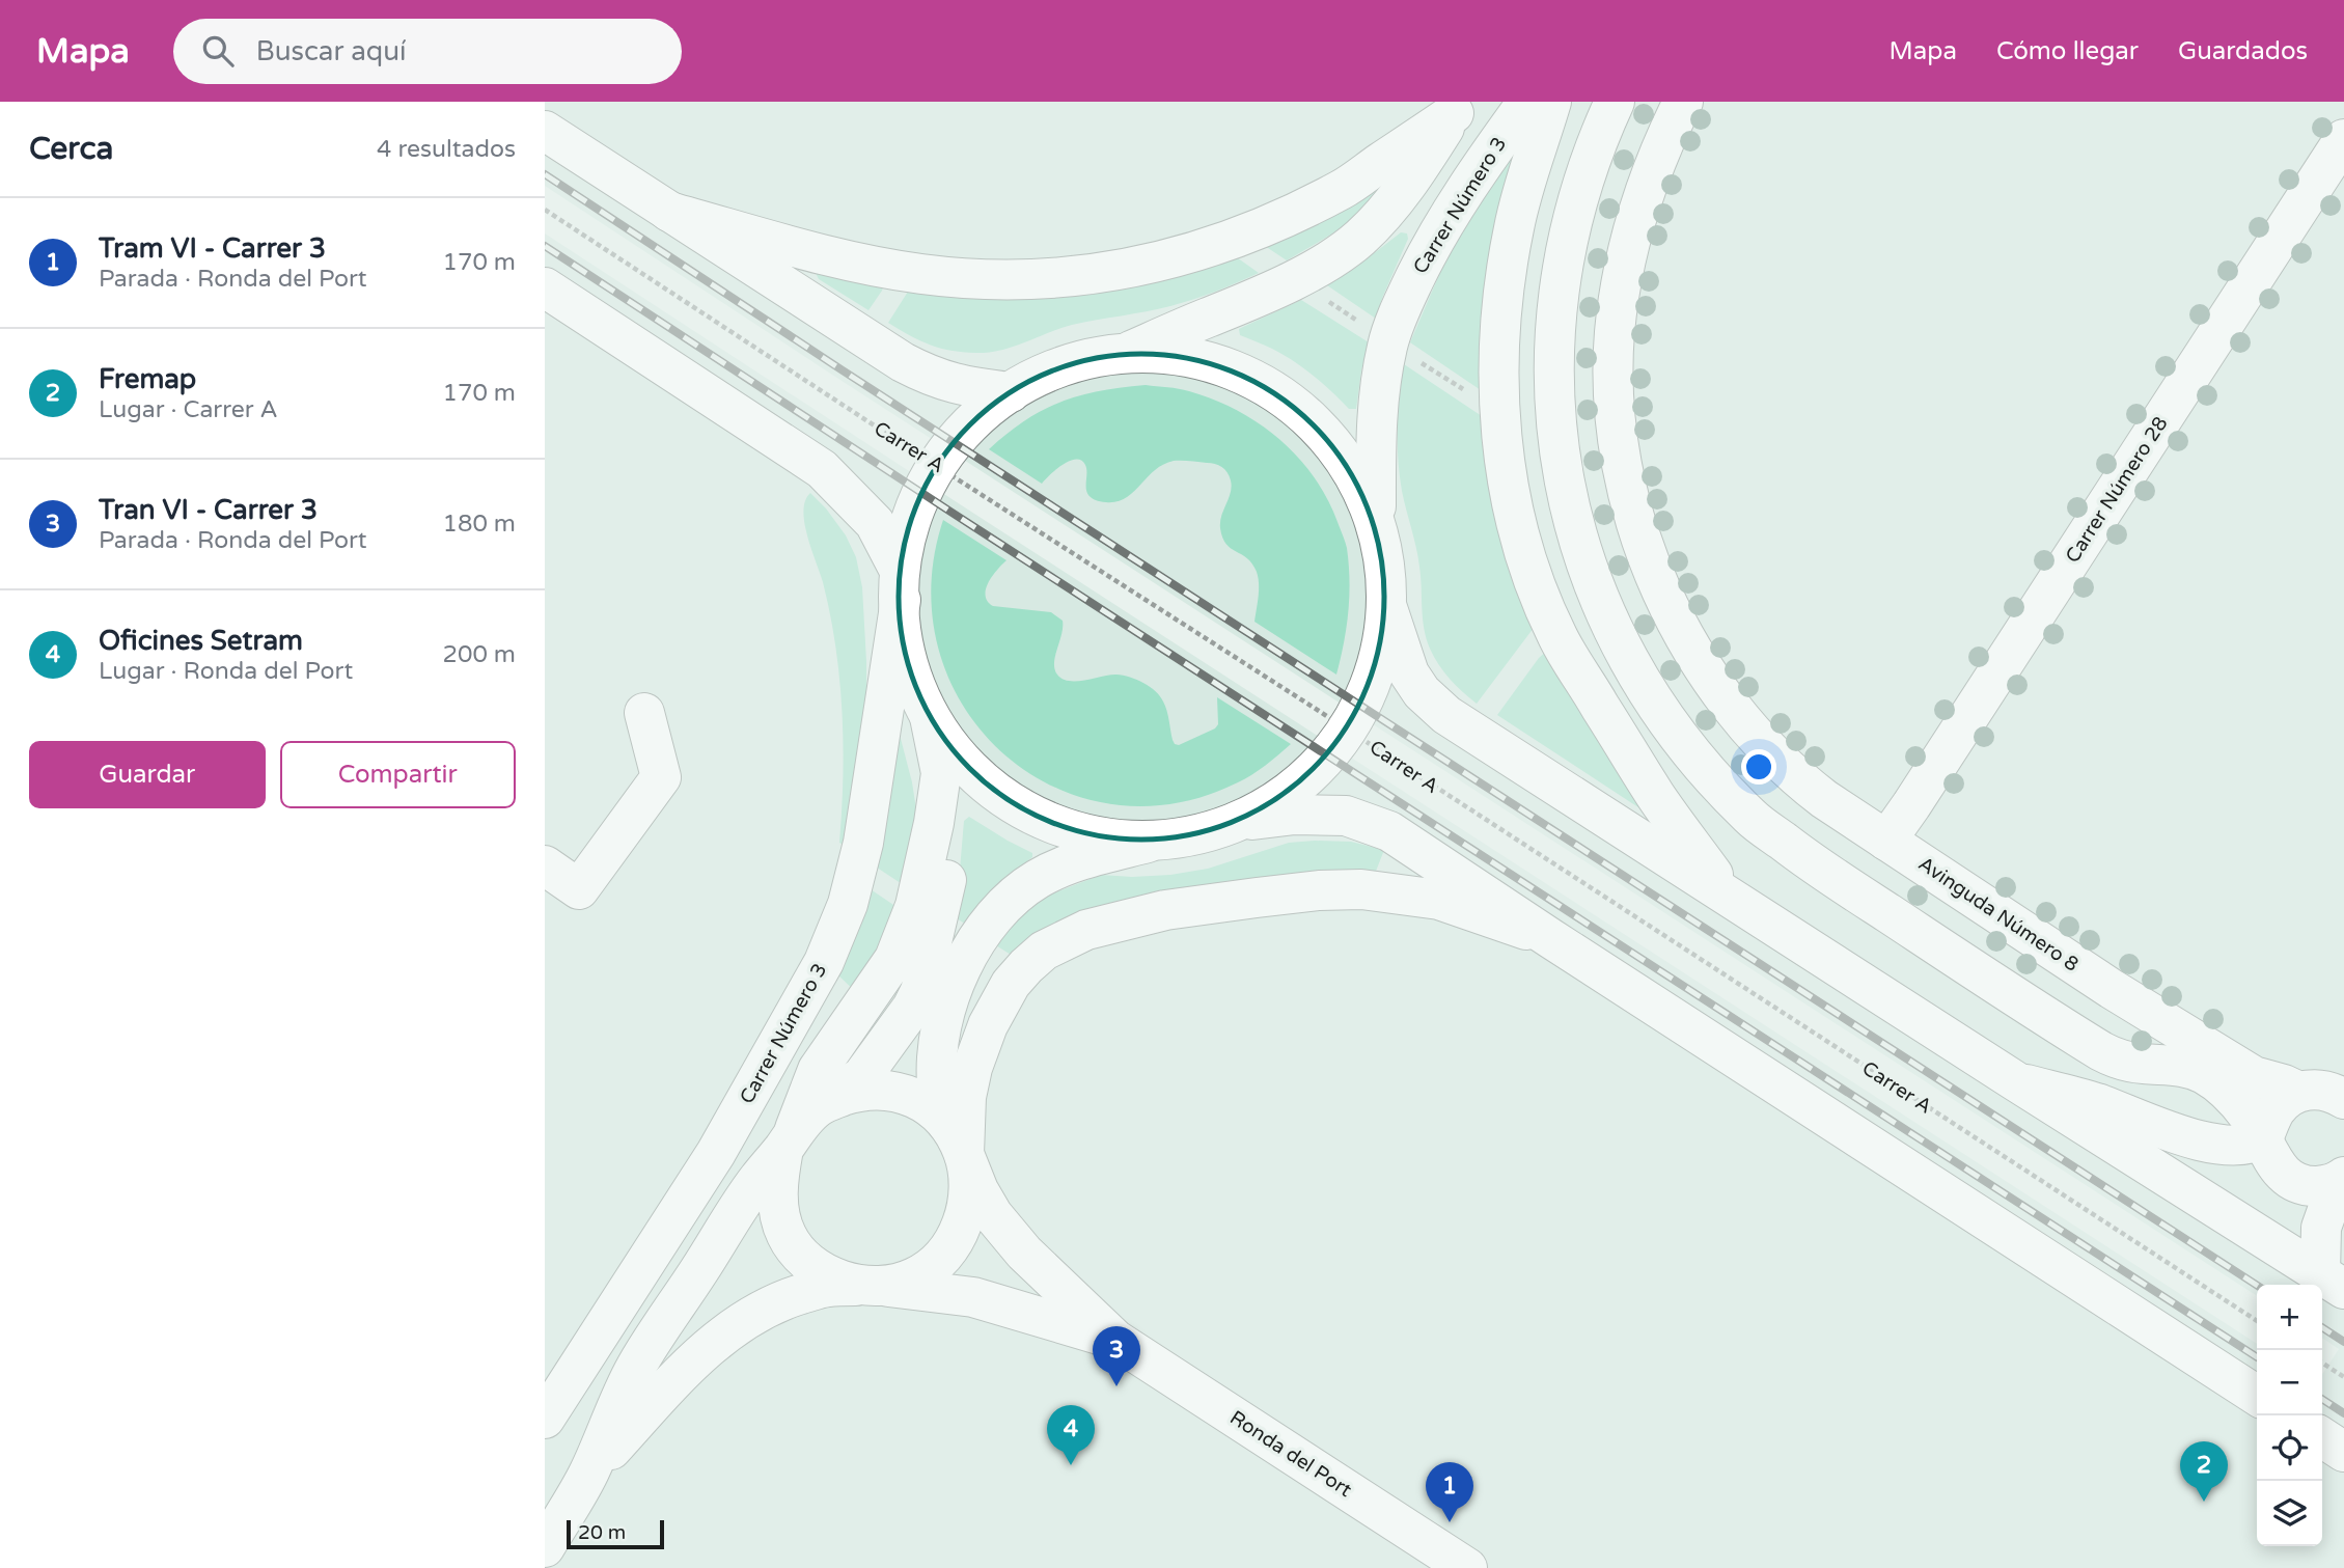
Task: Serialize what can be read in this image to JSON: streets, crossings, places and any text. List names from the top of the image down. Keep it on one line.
{"streets":{"main road":["Carrer Número 3","Carrer Número 28","Avinguda Número 8","Ronda del Port"],"path":["Carrer A"]},"crossings":[["Carrer Número 3","Carrer A"],["Carrer Número 28","Avinguda Número 8"]],"scale_bar":"20 m","page":{"header":"Mapa","search":"Buscar aquí","nav":["Mapa","Cómo llegar","Guardados"],"heading":["Cerca","4 resultados"],"list":[{"mark":"1","name":"Tram VI - Carrer 3","note":"Parada · Ronda del Port","value":"170 m"},{"mark":"2","name":"Fremap","note":"Lugar · Carrer A","value":"170 m"},{"mark":"3","name":"Tran VI - Carrer 3","note":"Parada · Ronda del Port","value":"180 m"},{"mark":"4","name":"Oficines Setram","note":"Lugar · Ronda del Port","value":"200 m"}],"buttons":["Guardar","Compartir"],"map_buttons":["+","−"],"pins":["3","4","2","1"],"scale":"20 m"}}
